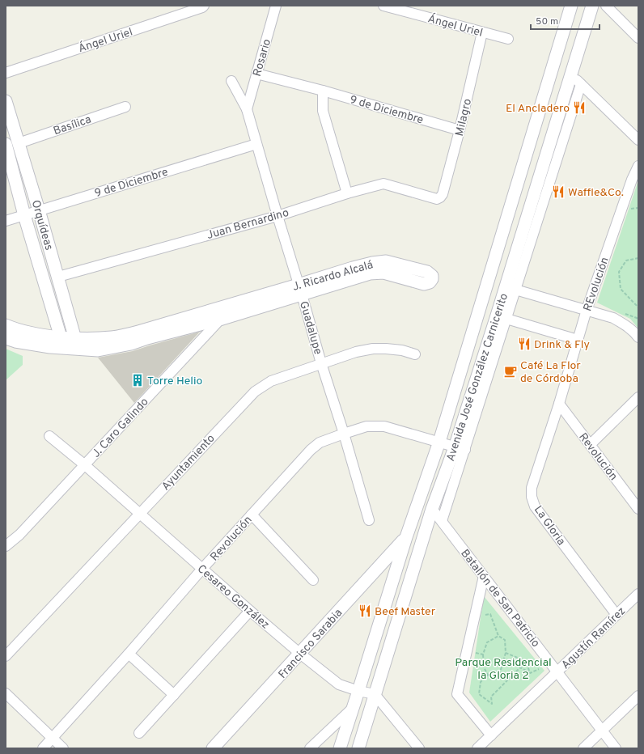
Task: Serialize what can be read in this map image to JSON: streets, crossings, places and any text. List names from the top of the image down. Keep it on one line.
{"streets":{"street":["Ángel Uriel","Rosario","9 de Diciembre","Milagro","Basílica","Juan Bernardino","Orquídeas","J. Ricardo Alcalá","REvolución","Guadalupe","Avenida José González Carnicerito","J. Caro Galindo","Revolución","Ayuntamiento","La Gloria","Cesareo González","Batallón de San Patricio","Agustín Ramírez","Francisco Sarabia"]},"crossings":[["Ángel Uriel","Milagro"],["Rosario","9 de Diciembre"],["Rosario","Guadalupe"],["9 de Diciembre","Milagro"],["9 de Diciembre","Orquídeas"],["9 de Diciembre","Guadalupe"],["Milagro","Juan Bernardino"],["Basílica","Orquídeas"],["Juan Bernardino","Orquídeas"],["Juan Bernardino","Guadalupe"],["Orquídeas","J. Ricardo Alcalá"],["J. Ricardo Alcalá","Guadalupe"],["J. Ricardo Alcalá","J. Caro Galindo"],["REvolución","Revolución"],["REvolución","La Gloria"],["Guadalupe","Revolución"],["Guadalupe","Ayuntamiento"],["Avenida José González Carnicerito","Revolución"],["Avenida José González Carnicerito","Cesareo González"],["Avenida José González Carnicerito","Batallón de San Patricio"],["Avenida José González Carnicerito","Francisco Sarabia"],["J. Caro Galindo","Cesareo González"],["Revolución","La Gloria"],["Revolución","Cesareo González"],["Ayuntamiento","Cesareo González"],["La Gloria","Agustín Ramírez"],["Cesareo González","Francisco Sarabia"],["Batallón de San Patricio","Agustín Ramírez"]],"parks":["Parque Residencial la Gloria 2"],"places":{"restaurant":["El Ancladero","Waffle&Co.","Drink & Fly","Beef Master"],"cafe":["Café La Flor de Córdoba"],"building":["Torre Helio"]},"scale_bar":"50 m"}
